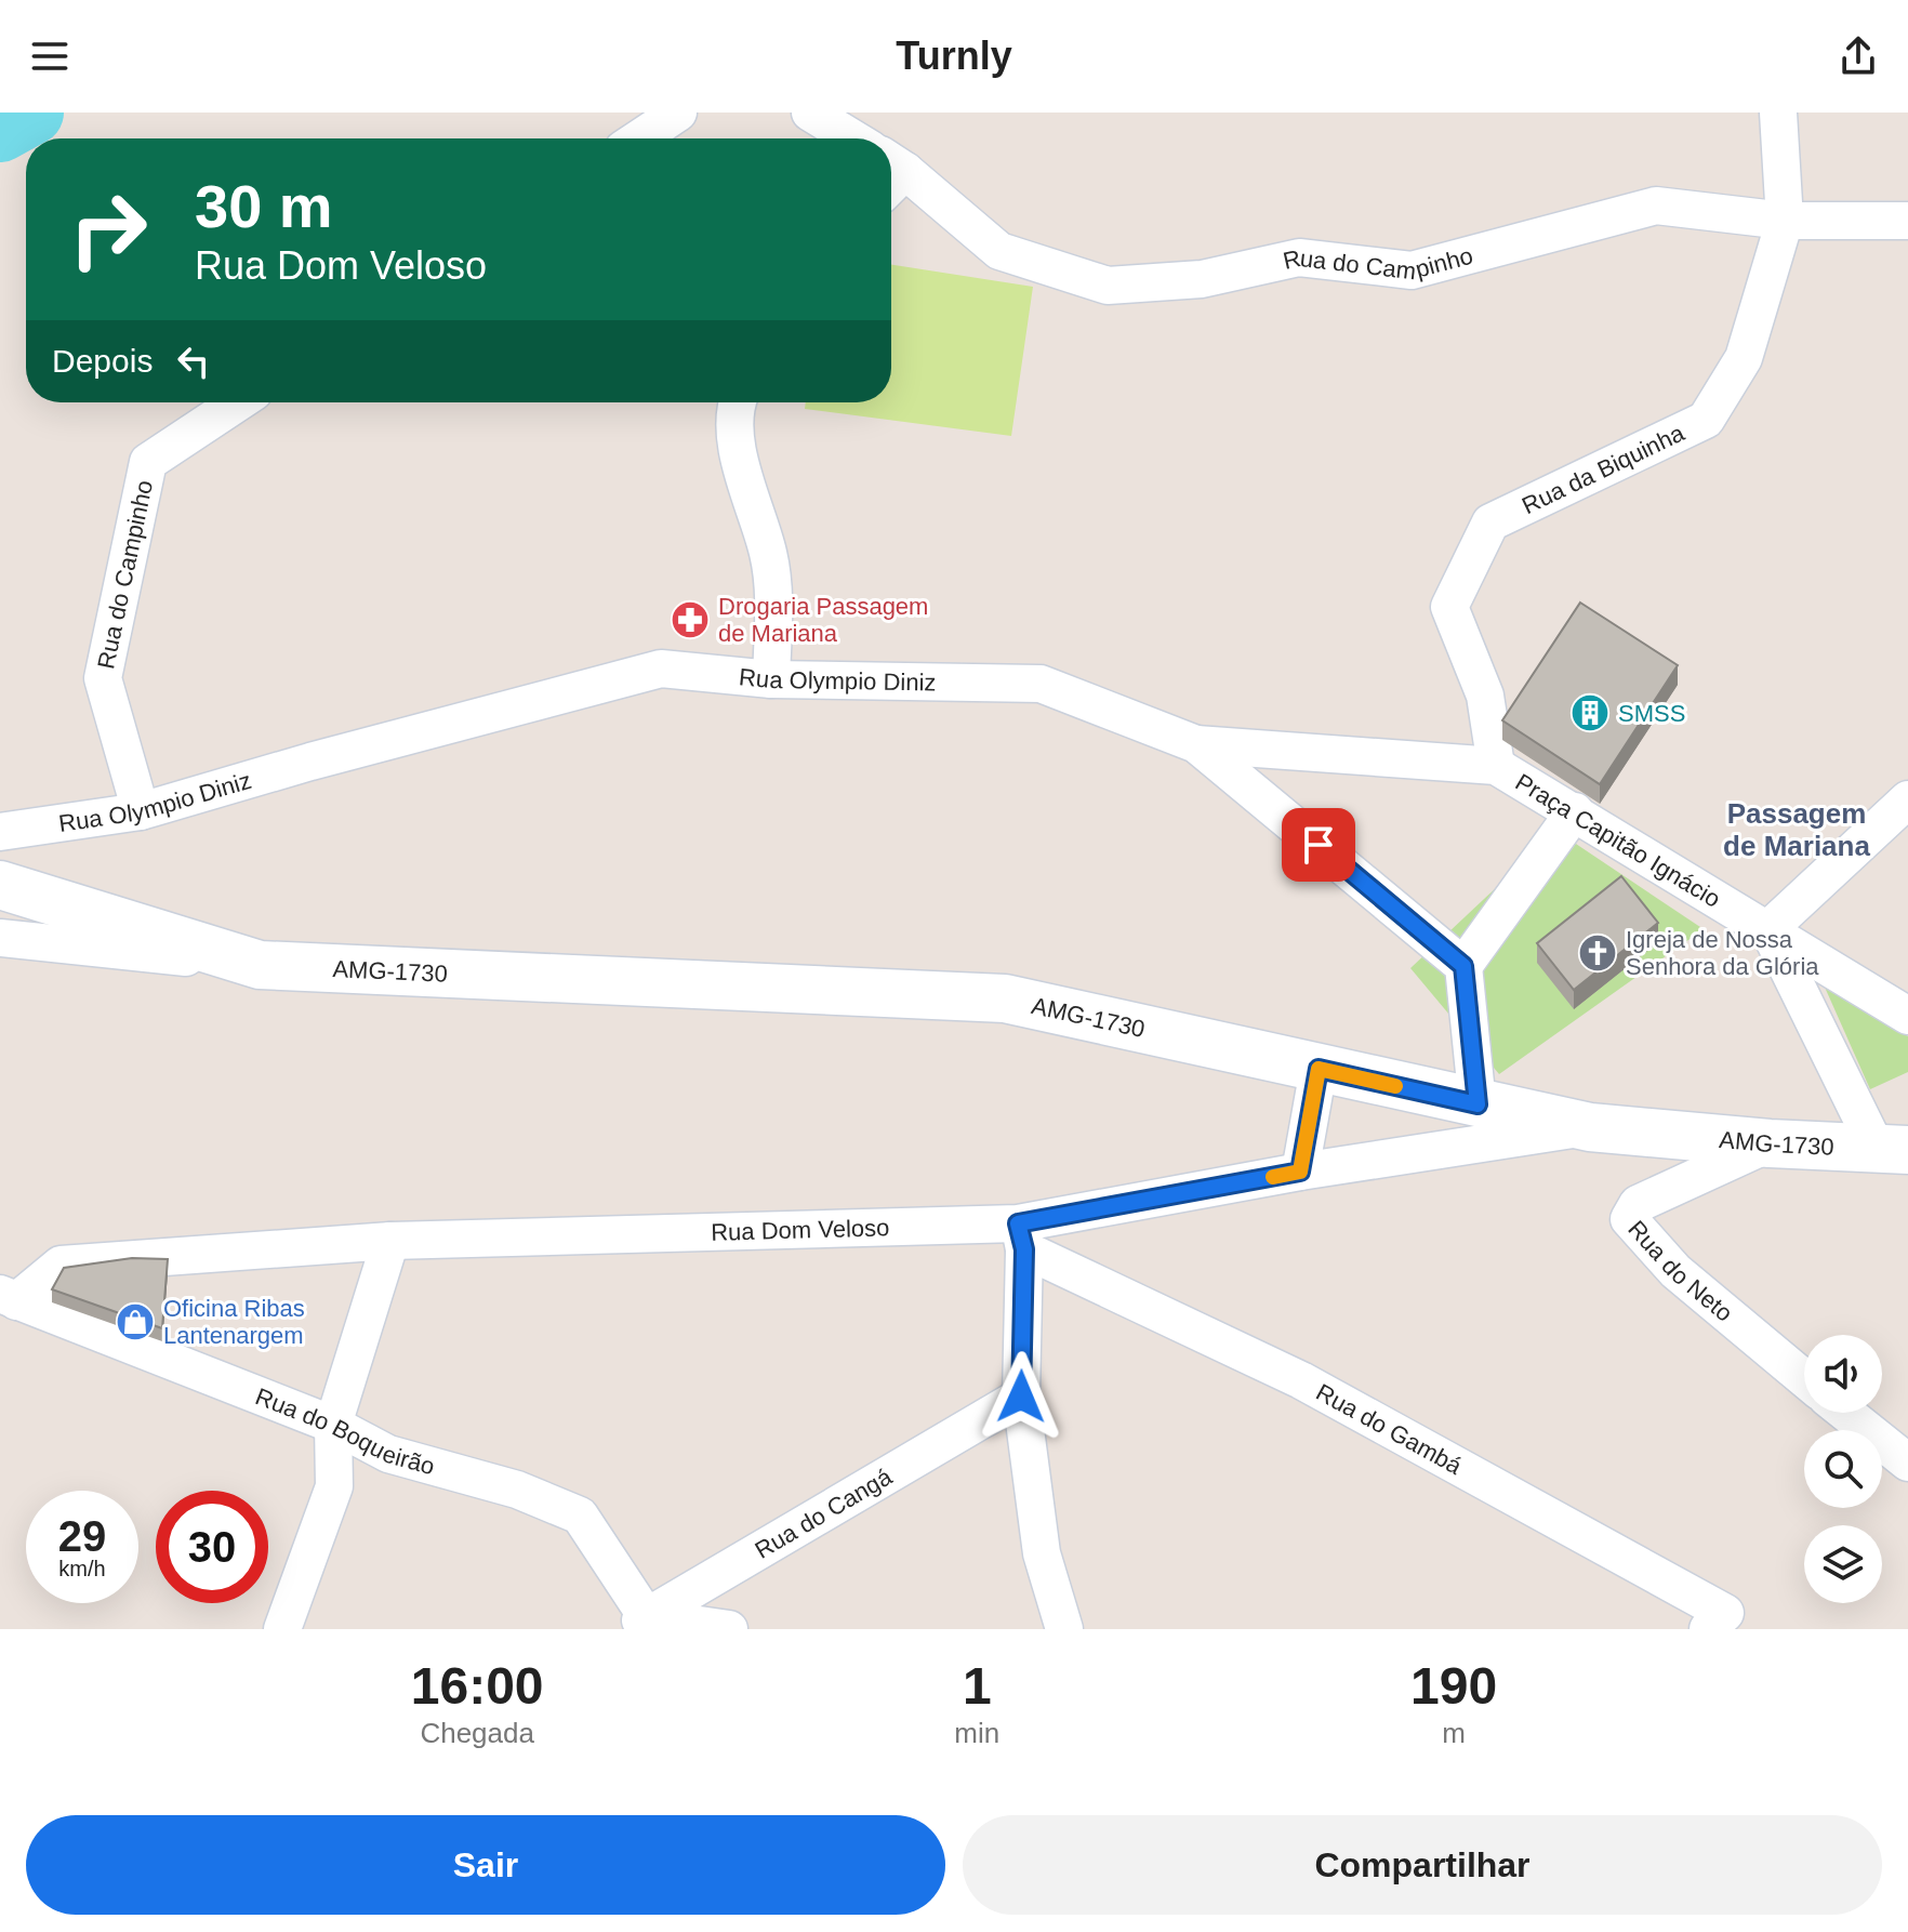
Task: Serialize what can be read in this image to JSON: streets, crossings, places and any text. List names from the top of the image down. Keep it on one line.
{"streets":{"main road":["AMG-1730"],"street":["Rua do Campinho","Rua da Biquinha","Rua Olympio Diniz","Praça Capitão Ignácio","Rua Dom Veloso","Rua do Neto","Rua do Gambá","Rua do Boqueirão","Rua do Cangá"]},"crossings":[["Rua do Campinho","Rua da Biquinha"],["Rua do Campinho","Rua Olympio Diniz"],["Rua da Biquinha","Praça Capitão Ignácio"],["Rua Olympio Diniz","Praça Capitão Ignácio"],["AMG-1730","Rua Dom Veloso"],["AMG-1730","Rua do Neto"],["Rua Dom Veloso","Rua do Gambá"],["Rua Dom Veloso","Rua do Boqueirão"],["Rua do Boqueirão","Rua do Cangá"]],"districts":["Passagem de Mariana"],"places":{"pharmacy":["Drogaria Passagem de Mariana"],"building":["SMSS"],"church":["Igreja de Nossa Senhora da Glória"],"shop":["Oficina Ribas Lantenargem"]},"page":{"header":"Turnly","turn":["30 m","Rua Dom Veloso"],"then":"Depois","speed":"29 km/h","limit":"30","eta":["16:00","Chegada","1","min","190","m"],"buttons":["Sair","Compartilhar"]}}
